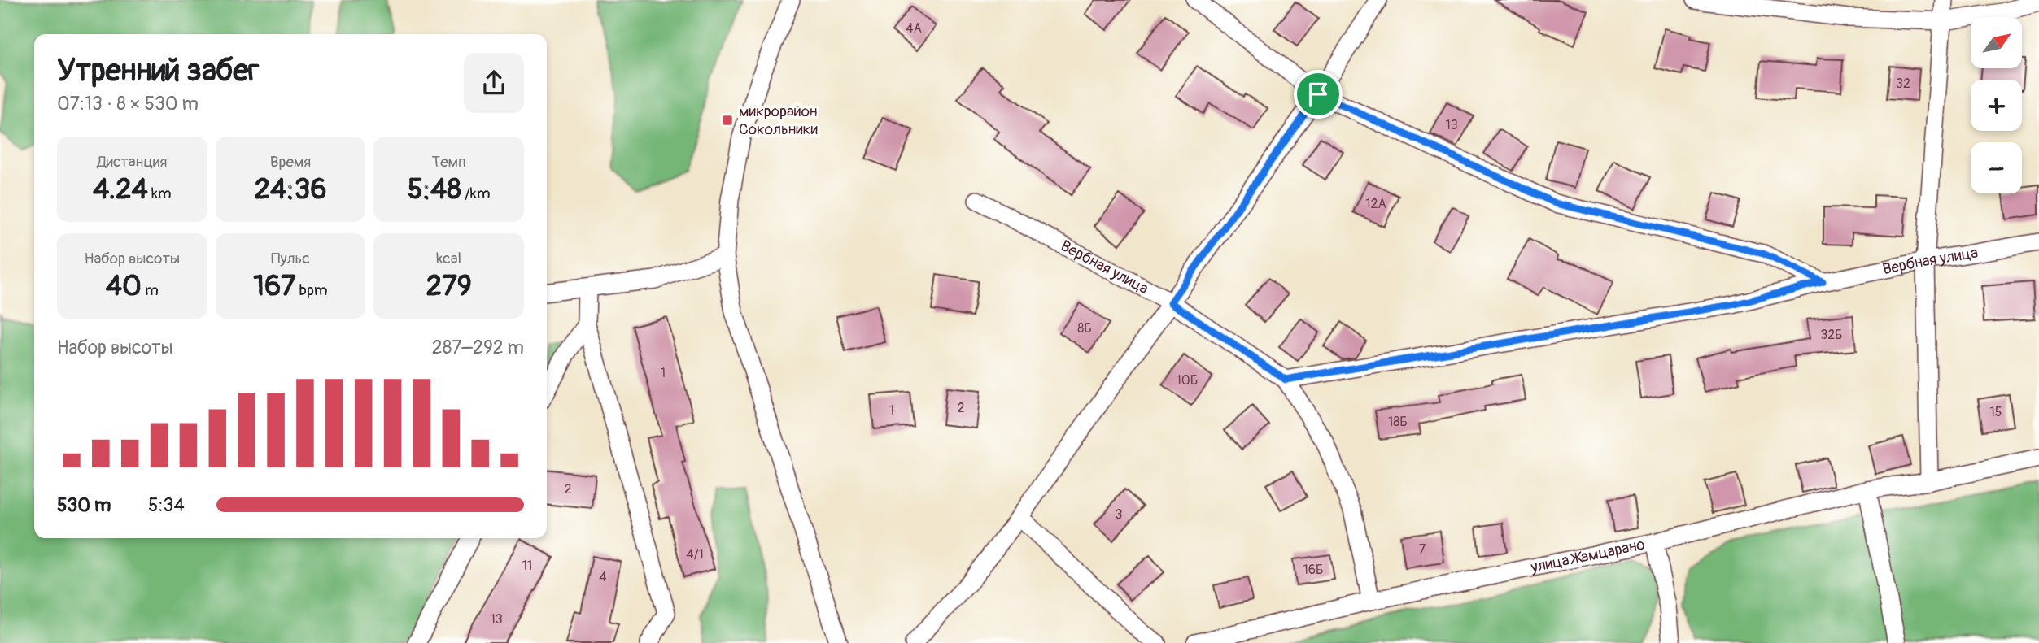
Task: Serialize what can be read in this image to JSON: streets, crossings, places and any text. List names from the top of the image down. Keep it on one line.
{"streets":{"street":["Вербная улица","улица Жамцарано"]},"places":{"transit":["микрорайон Сокольники"]},"house_numbers":["4А","32","13","12А","8Б","32Б","1","10Б","2","1","15","18Б","2","3","7","4/1","11","16Б","4","13"],"north":"top right","page":{"map_buttons":["+","−"],"heading":["Утренний забег","07:13 · 8 × 530 m"],"stats":[["Дистанция","4.24 km"],["Время","24:36"],["Темп","5:48 /km"],["Набор высоты","40 m"],["Пульс","167 bpm"],["kcal","279"]],"chart":["Набор высоты","287–292 m"],"list":[{"name":"530 m","note":"5:34"}]}}
